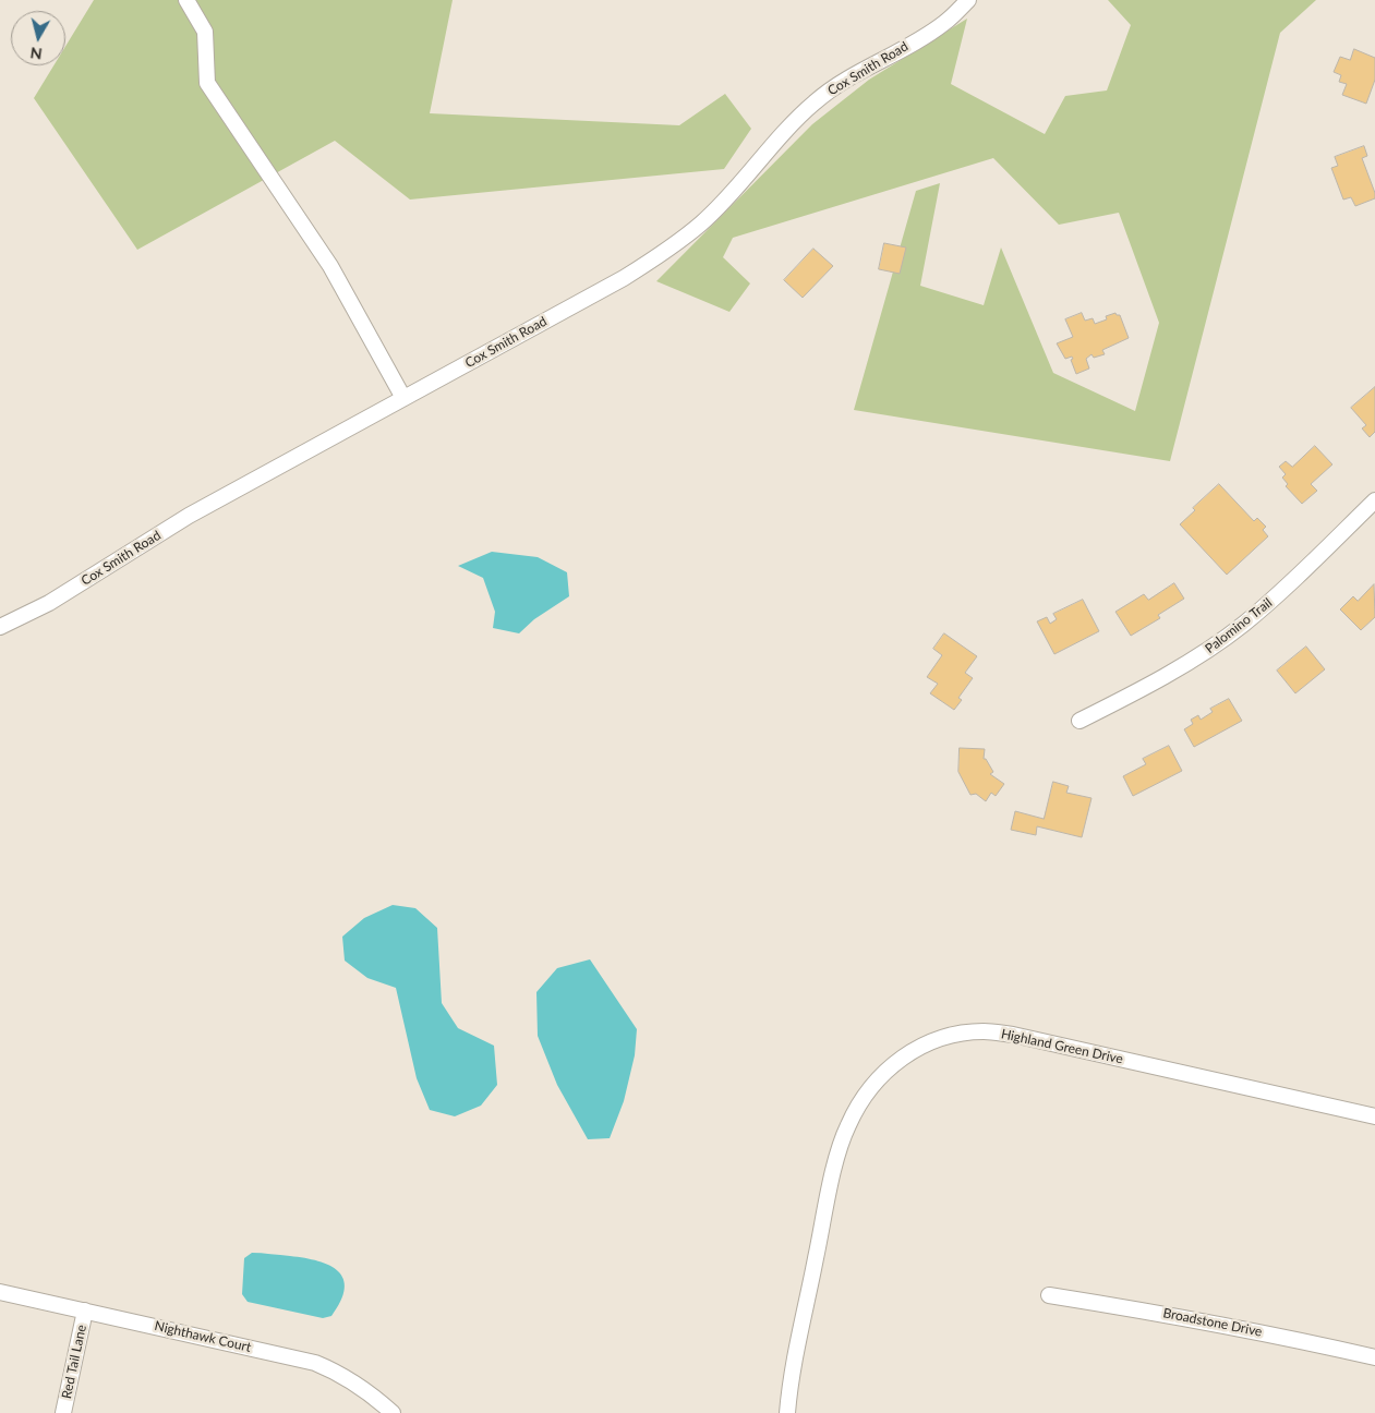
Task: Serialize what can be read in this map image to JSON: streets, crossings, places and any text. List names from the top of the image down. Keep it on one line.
{"streets":{"street":["Cox Smith Road","Palomino Trail","Highland Green Drive","Broadstone Drive","Nighthawk Court","Red Tail Lane"]},"crossings":[["Nighthawk Court","Red Tail Lane"]],"north":"bottom"}
